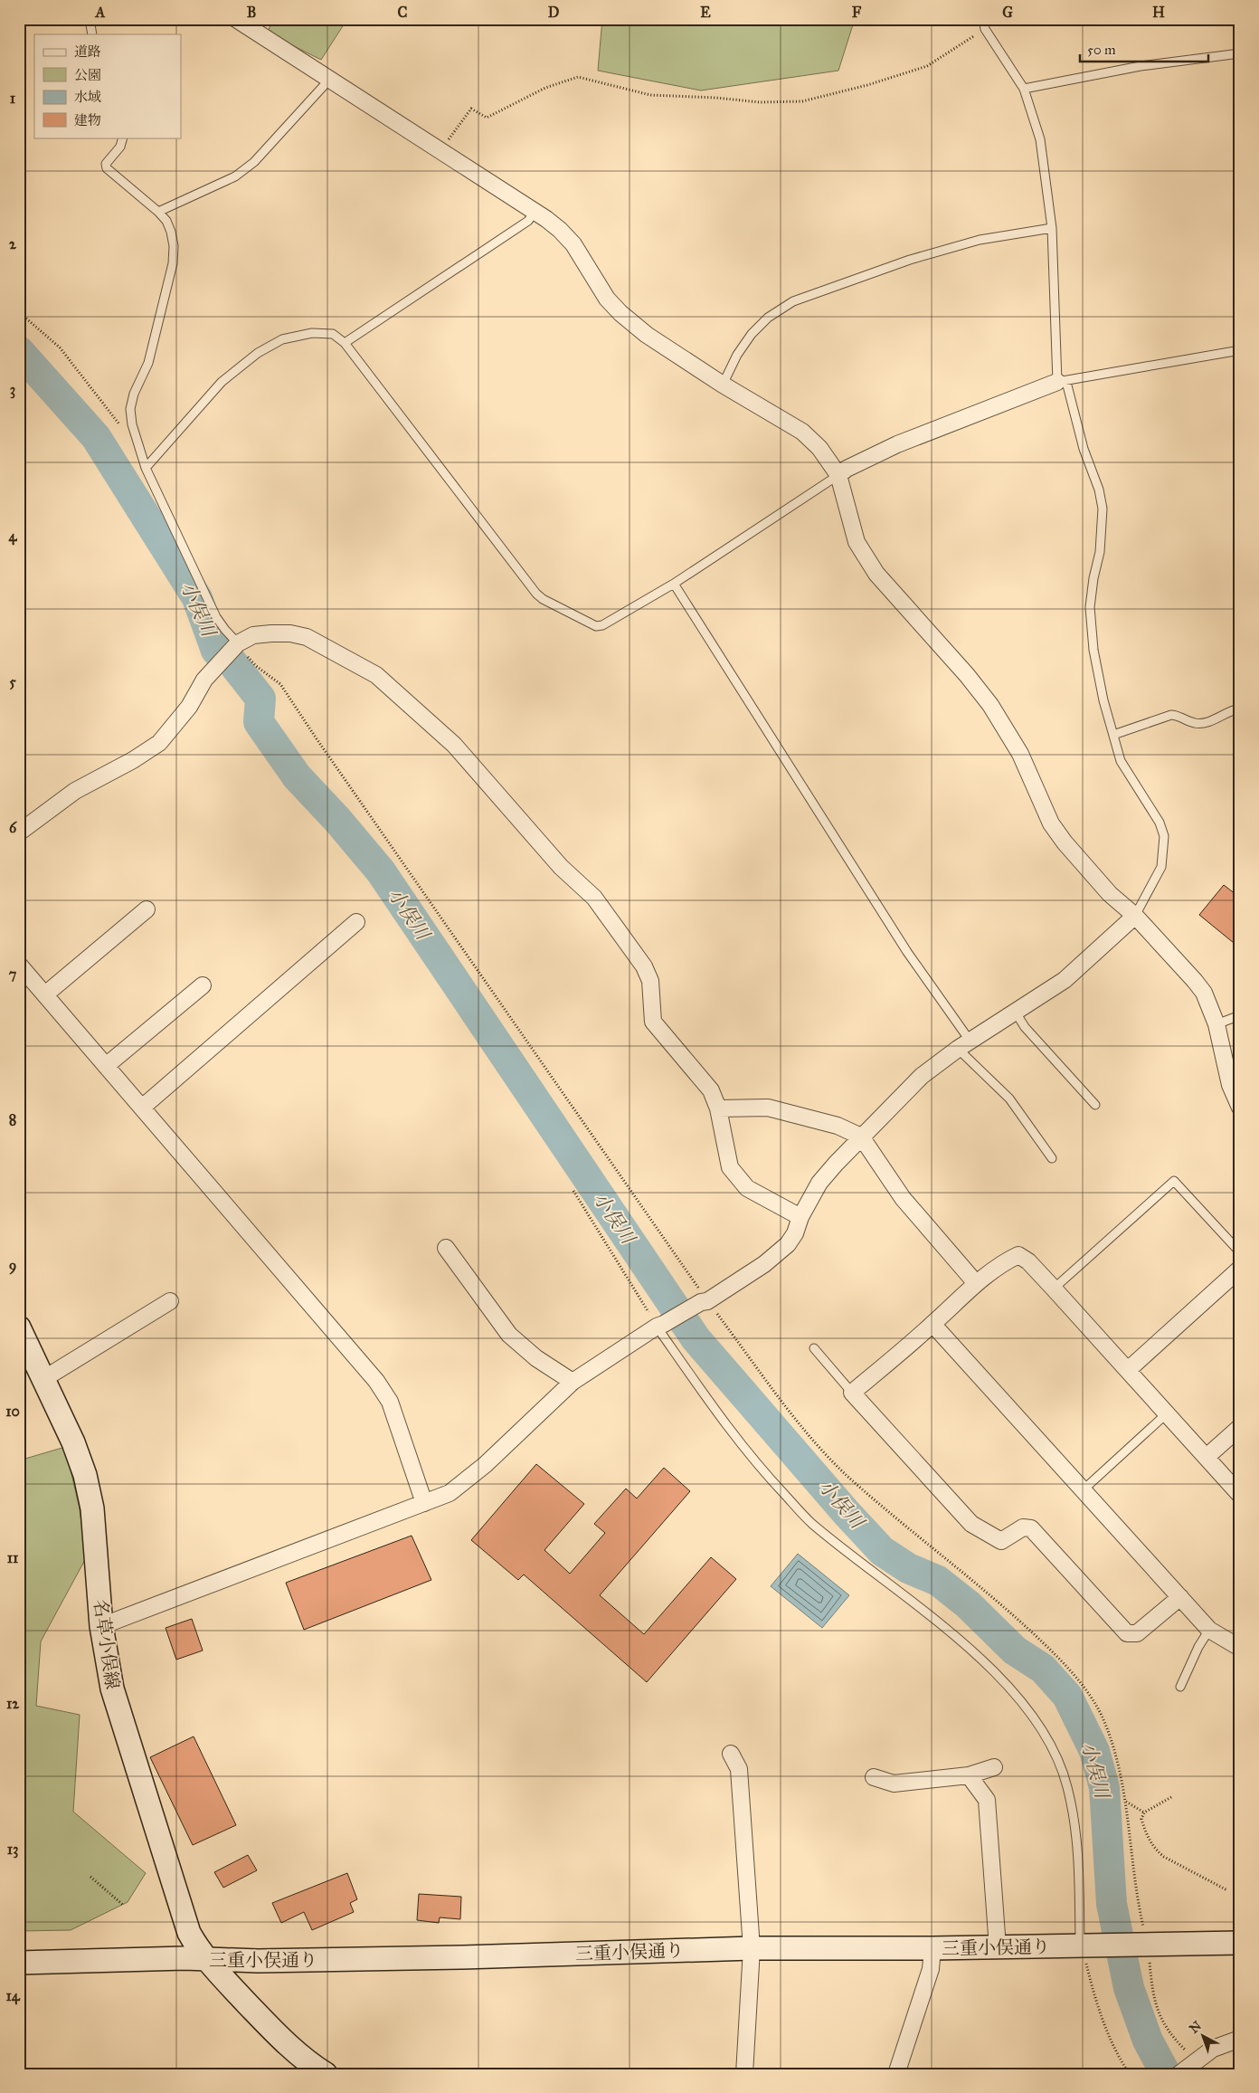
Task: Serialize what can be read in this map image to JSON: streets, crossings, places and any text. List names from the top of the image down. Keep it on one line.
{"streets":{"main road":["名草小俣線","三重小俣通り"]},"crossings":[["名草小俣線","三重小俣通り"]],"water":["小俣川"],"legend":["道路","公園","水域","建物"],"scale_bar":"50 m","north":"top left","grid":{"columns":["A","B","C","D","E","F","G","H"],"rows":["1","2","3","4","5","6","7","8","9","10","11","12","13","14"]}}
